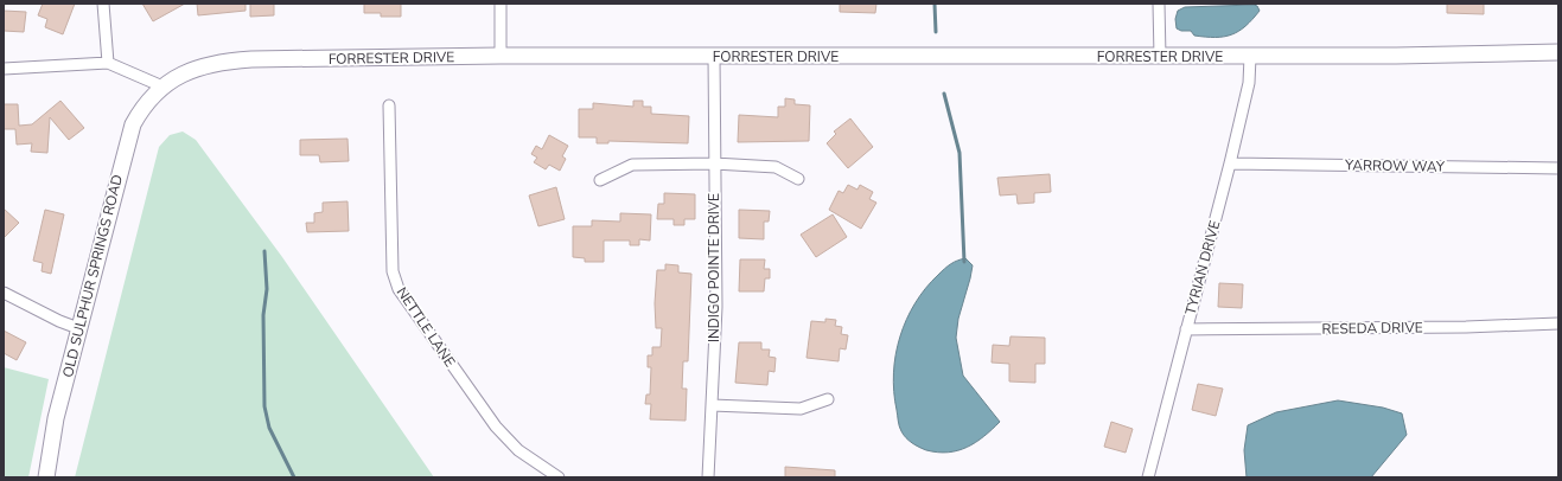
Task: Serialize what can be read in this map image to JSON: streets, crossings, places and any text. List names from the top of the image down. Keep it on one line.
{"streets":{"street":["FORRESTER DRIVE","YARROW WAY","INDIGO POINTE DRIVE","TYRIAN DRIVE","OLD SULPHUR SPRINGS ROAD","NETTLE LANE","RESEDA DRIVE"]},"crossings":[["FORRESTER DRIVE","INDIGO POINTE DRIVE"],["FORRESTER DRIVE","TYRIAN DRIVE"],["FORRESTER DRIVE","OLD SULPHUR SPRINGS ROAD"],["YARROW WAY","TYRIAN DRIVE"],["TYRIAN DRIVE","RESEDA DRIVE"]]}
